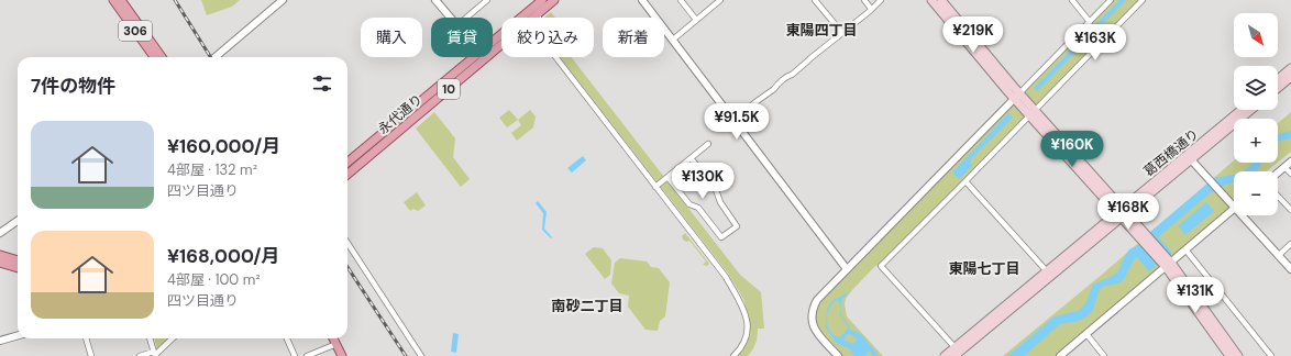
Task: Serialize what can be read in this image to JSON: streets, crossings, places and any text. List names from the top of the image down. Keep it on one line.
{"streets":{"main road":["306","10","永代通り","葛西橋通り"]},"districts":["東陽四丁目","東陽七丁目","南砂二丁目"],"north":"bottom right","page":{"map_buttons":["+","−"],"price":["¥219K","¥163K","¥91.5K","¥160K","¥130K","¥168K","¥131K"],"chip":["購入","賃貸","絞り込み","新着"],"heading":"7件の物件","list":[{"name":"¥160,000/月","note":"4部屋 · 132 m² · 四ツ目通り"},{"name":"¥168,000/月","note":"4部屋 · 100 m² · 四ツ目通り"}]}}
